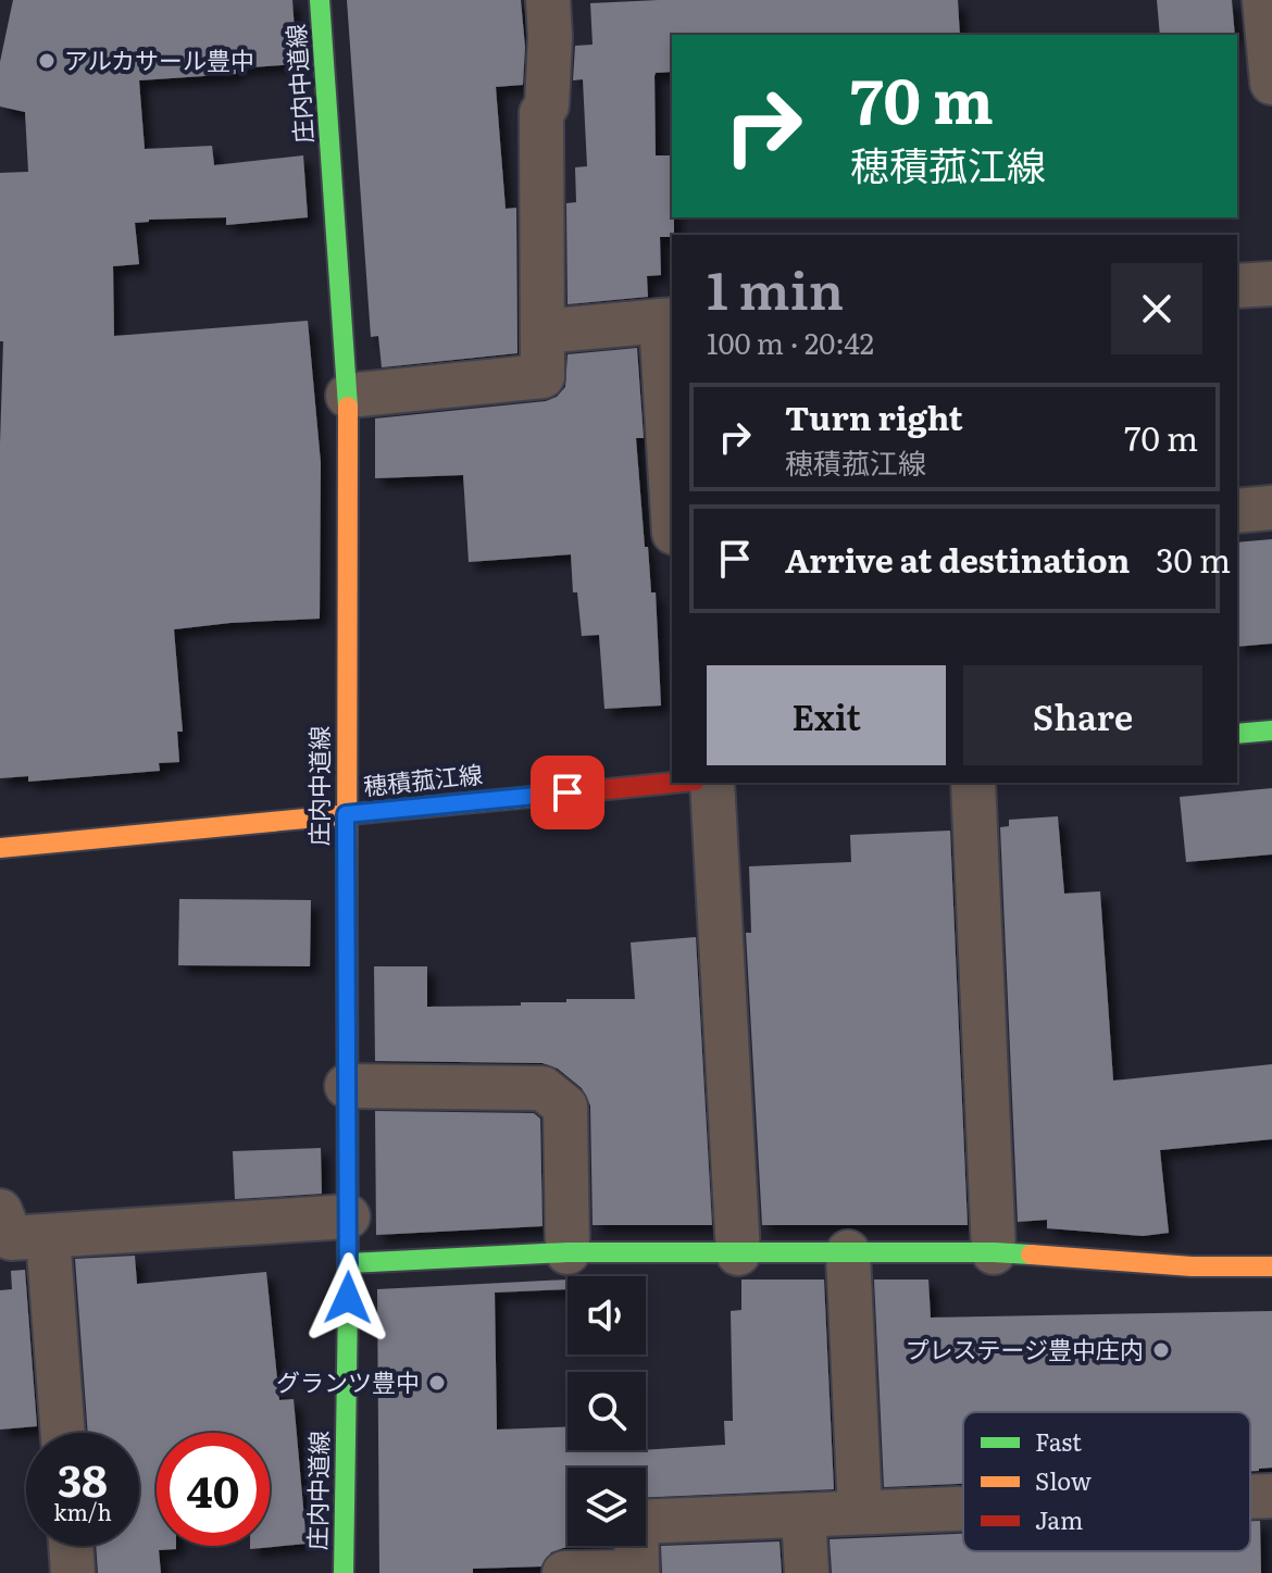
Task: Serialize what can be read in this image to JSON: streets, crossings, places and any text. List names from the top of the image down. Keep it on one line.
{"streets":{"street":["庄内中道線","穂積菰江線"]},"crossings":[["庄内中道線","穂積菰江線"]],"places":["アルカサール豊中","プレステージ豊中庄内","グランツ豊中"],"legend":["Fast","Slow","Jam"],"page":{"turn":["70 m","穂積菰江線"],"heading":["1 min","100 m · 20:42"],"list":[{"name":"Turn right","note":"穂積菰江線","value":"70 m"},{"name":"Arrive at destination","value":"30 m"}],"buttons":["Exit","Share"],"speed":"38 km/h","limit":"40"}}
